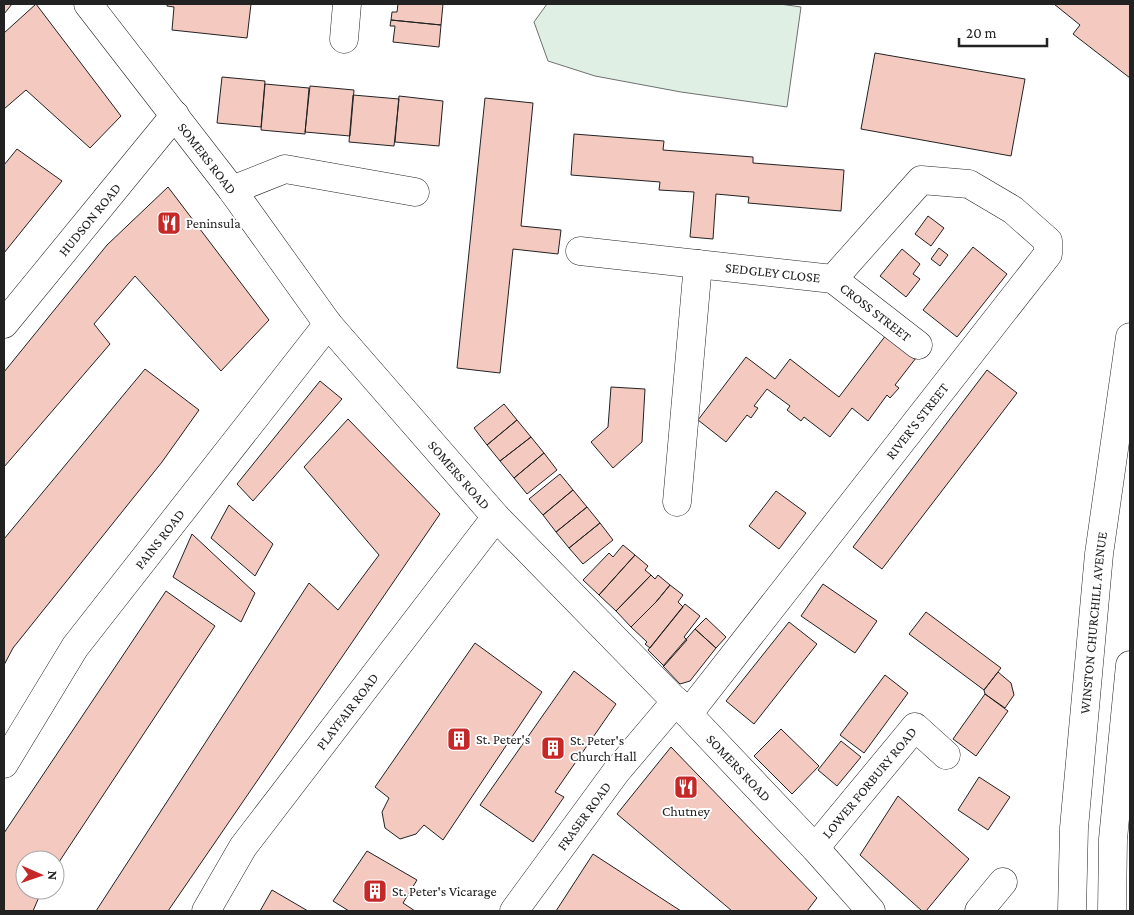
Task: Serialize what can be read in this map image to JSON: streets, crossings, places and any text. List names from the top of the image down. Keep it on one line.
{"streets":{"street":["SOMERS ROAD","HUDSON ROAD","SEDGLEY CLOSE","CROSS STREET","RIVER'S STREET","PAINS ROAD","WINSTON CHURCHILL AVENUE","PLAYFAIR ROAD","LOWER FORBURY ROAD","FRASER ROAD"]},"crossings":[["SOMERS ROAD","HUDSON ROAD"],["SOMERS ROAD","RIVER'S STREET"],["SOMERS ROAD","PAINS ROAD"],["SOMERS ROAD","PLAYFAIR ROAD"],["SOMERS ROAD","LOWER FORBURY ROAD"],["SOMERS ROAD","FRASER ROAD"],["SEDGLEY CLOSE","CROSS STREET"],["SEDGLEY CLOSE","RIVER'S STREET"],["RIVER'S STREET","FRASER ROAD"]],"places":{"restaurant":["Peninsula","Chutney"],"building":["St. Peter's","St. Peter's Church Hall","St. Peter's Vicarage"]},"scale_bar":"20 m","north":"right"}
